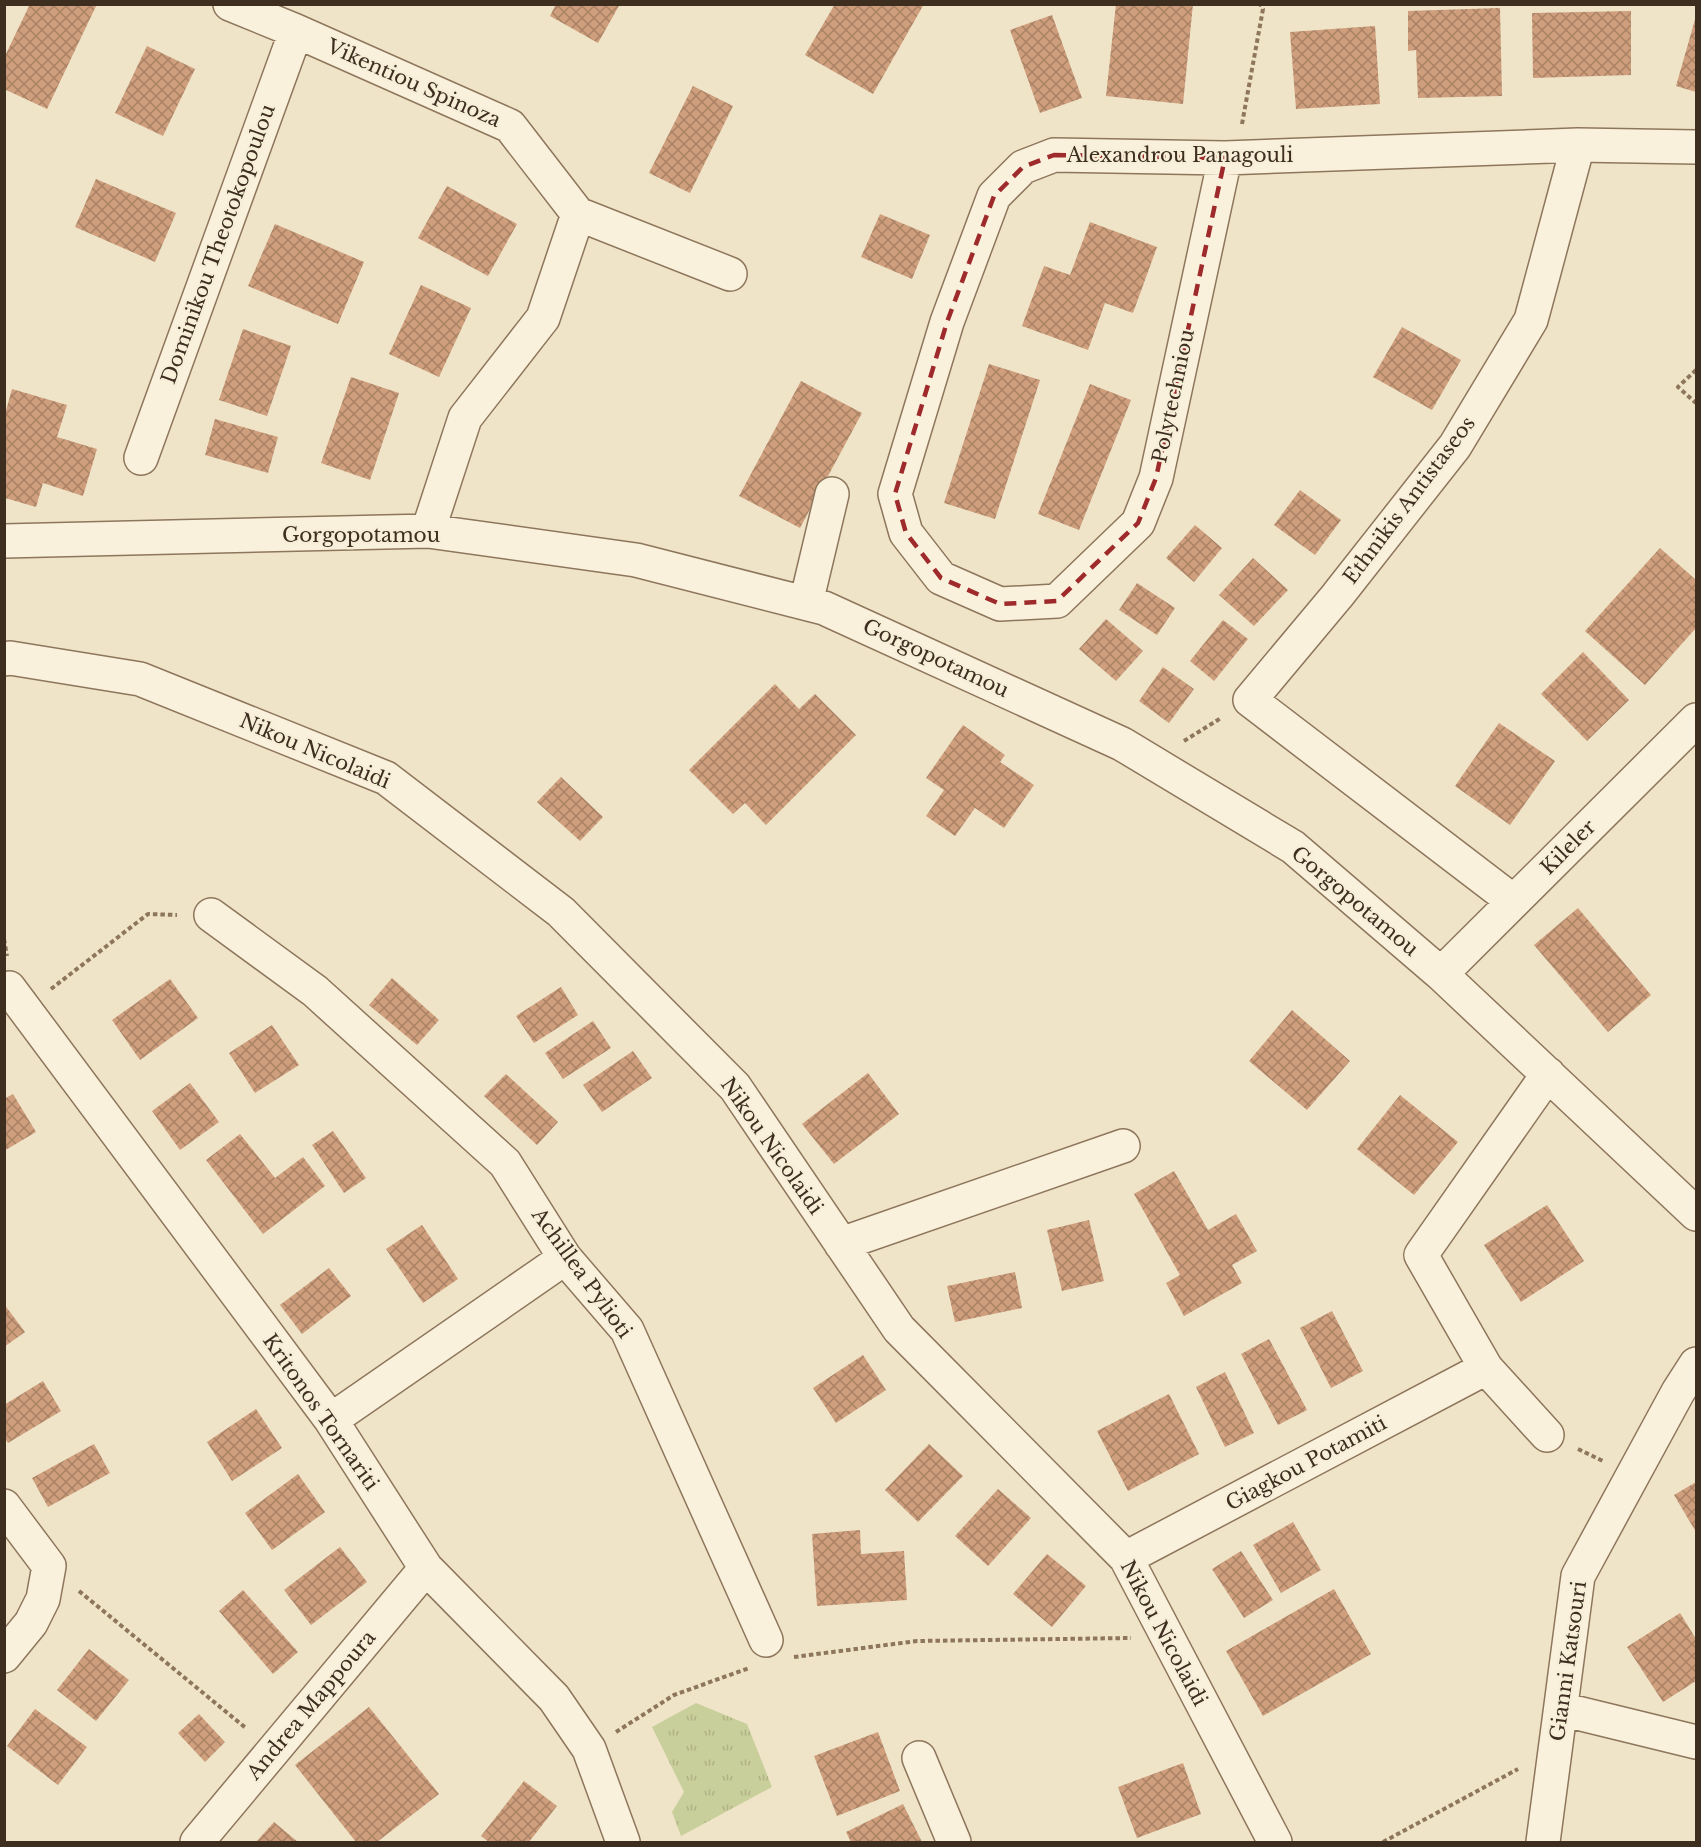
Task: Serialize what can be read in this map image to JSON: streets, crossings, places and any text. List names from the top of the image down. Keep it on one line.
{"streets":{"street":["Vikentiou Spinoza","Alexandrou Panagouli","Dominikou Theotokopoulou","Polytechniou","Ethnikis Antistaseos","Gorgopotamou","Nikou Nicolaidi","Kileler","Achillea Pylioti","Kritonos Tornariti","Giagkou Potamiti","Gianni Katsouri","Andrea Mappoura"]},"crossings":[["Vikentiou Spinoza","Dominikou Theotokopoulou"],["Alexandrou Panagouli","Polytechniou"],["Alexandrou Panagouli","Ethnikis Antistaseos"],["Gorgopotamou","Kileler"],["Nikou Nicolaidi","Giagkou Potamiti"],["Kritonos Tornariti","Andrea Mappoura"]]}
